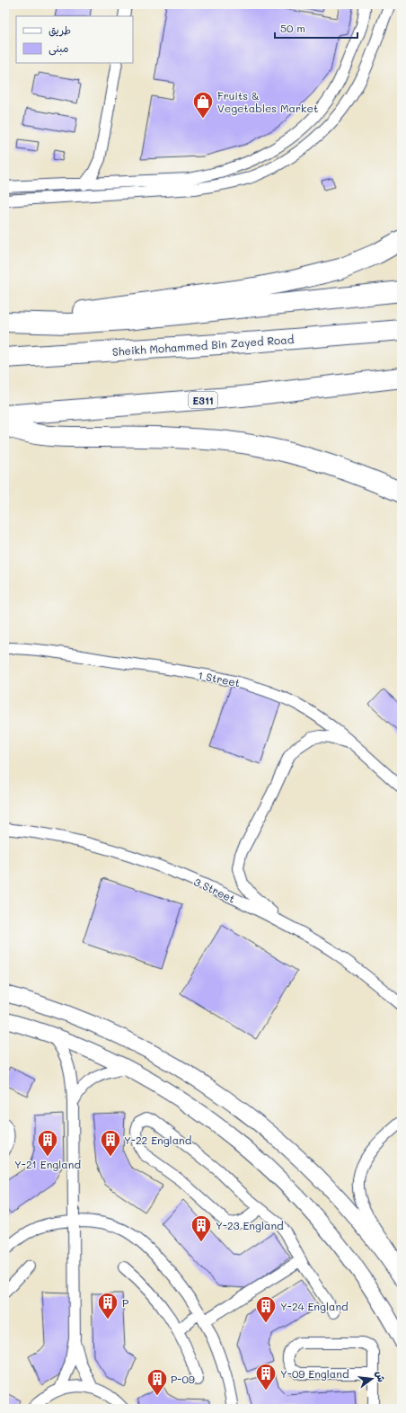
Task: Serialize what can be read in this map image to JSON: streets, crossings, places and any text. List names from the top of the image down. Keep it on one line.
{"streets":{"highway":["Sheikh Mohammed Bin Zayed Road","E311"],"street":["1 Street","3 Street"]},"places":{"shop":["Fruits & Vegetables Market"],"building":["Y-21 England","Y-22 England","Y-23 England","P","Y-24 England","Y-09 England","P-09"]},"legend":["طريق","مبنى"],"scale_bar":"50 m","north":"right"}
